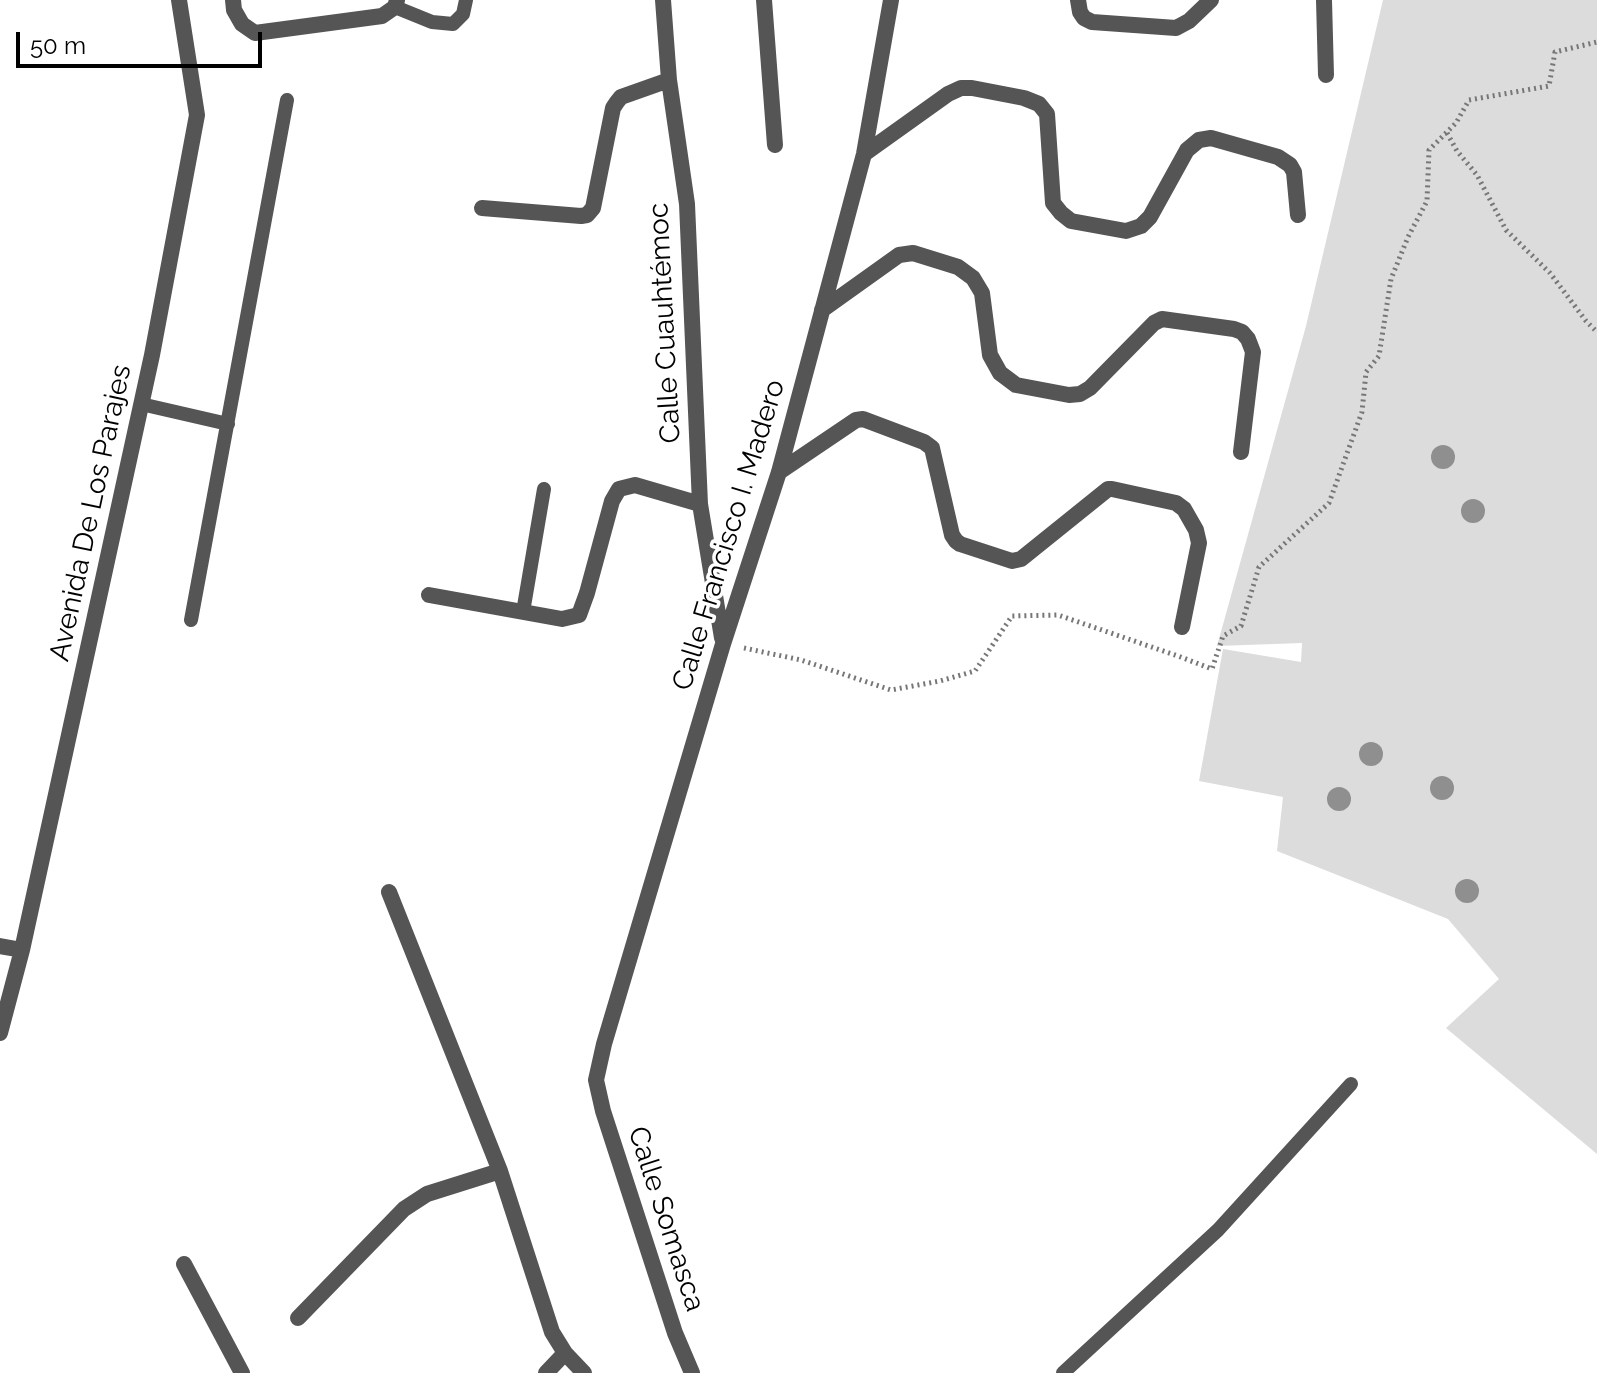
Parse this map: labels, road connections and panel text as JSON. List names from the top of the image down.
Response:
{
  "streets": {
    "street": [
      "Calle Cuauhtémoc",
      "Avenida De Los Parajes",
      "Calle Francisco I. Madero",
      "Calle Somasca"
    ]
  },
  "crossings": [
    ["Calle Cuauhtémoc", "Calle Francisco I. Madero"],
    ["Calle Francisco I. Madero", "Calle Somasca"]
  ],
  "scale_bar": "50 m"
}
